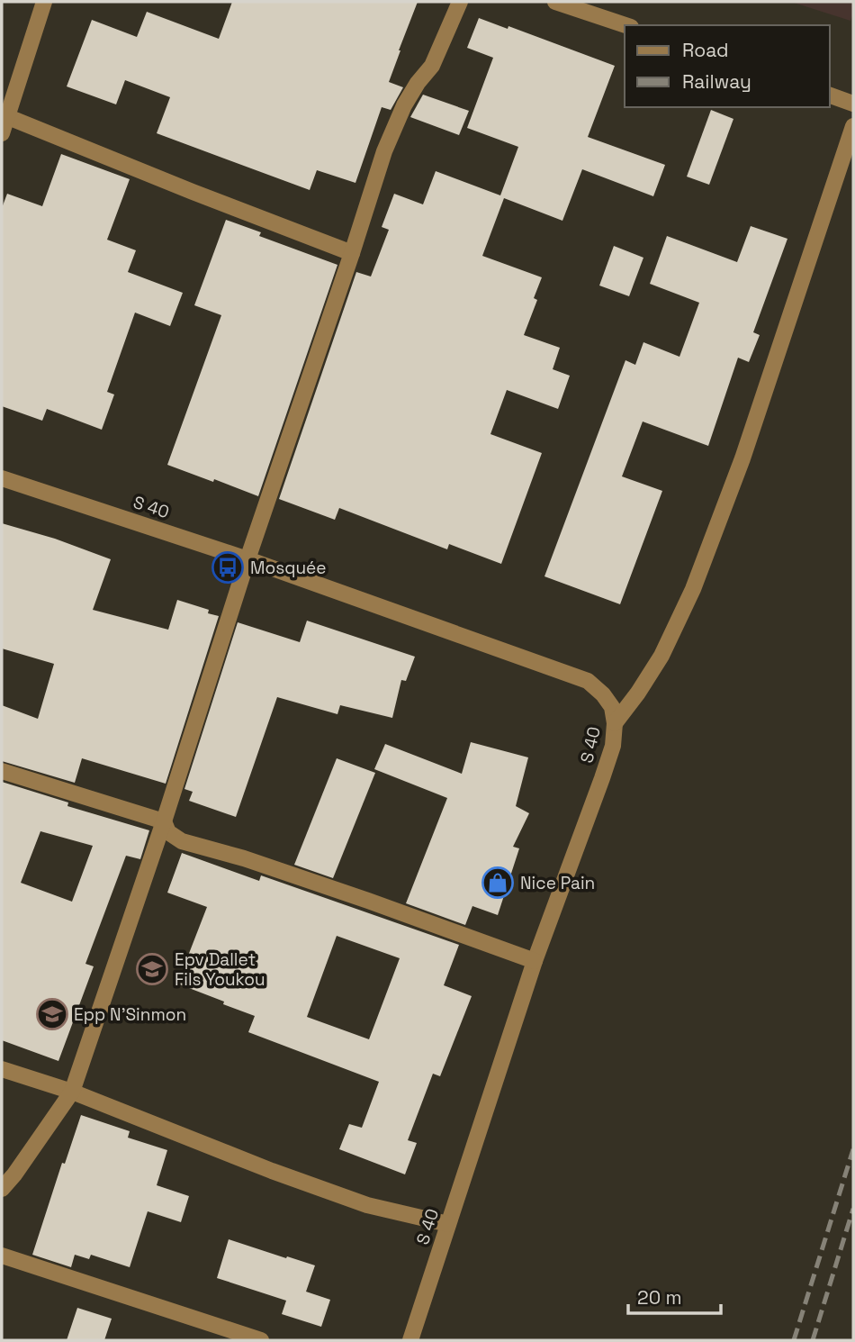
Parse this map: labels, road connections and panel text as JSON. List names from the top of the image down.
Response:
{
  "streets": {
    "street": ["S 40"]
  },
  "places": {
    "bus stop": ["Mosquée"],
    "shop": ["Nice Pain"],
    "school or university": ["Epv Dallet Fils Youkou", "Epp N'Sinmon"]
  },
  "legend": ["Road", "Railway"],
  "scale_bar": "20 m"
}
